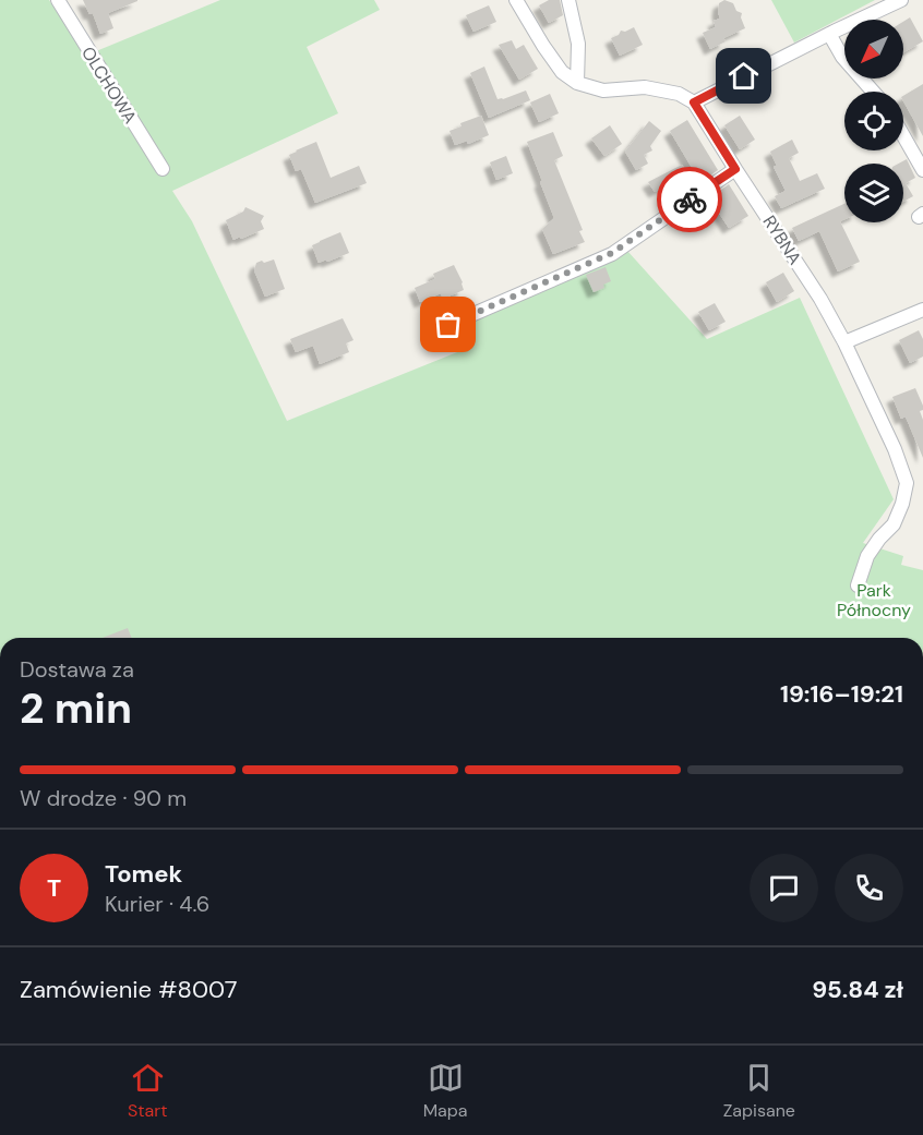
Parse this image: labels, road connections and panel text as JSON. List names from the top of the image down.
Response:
{
  "streets": {
    "street": ["OLCHOWA", "RYBNA"]
  },
  "parks": ["Park Północny"],
  "north": "bottom left",
  "page": {
    "heading": ["2 min", "Dostawa za", "19:16–19:21"],
    "panel": [
      "Tomek",
      "Kurier · 4.6",
      "Zamówienie #8007",
      "95.84 zł"
    ],
    "bar": "W drodze · 90 m",
    "round": "T",
    "tabs": ["Start", "Mapa", "Zapisane"]
  }
}
